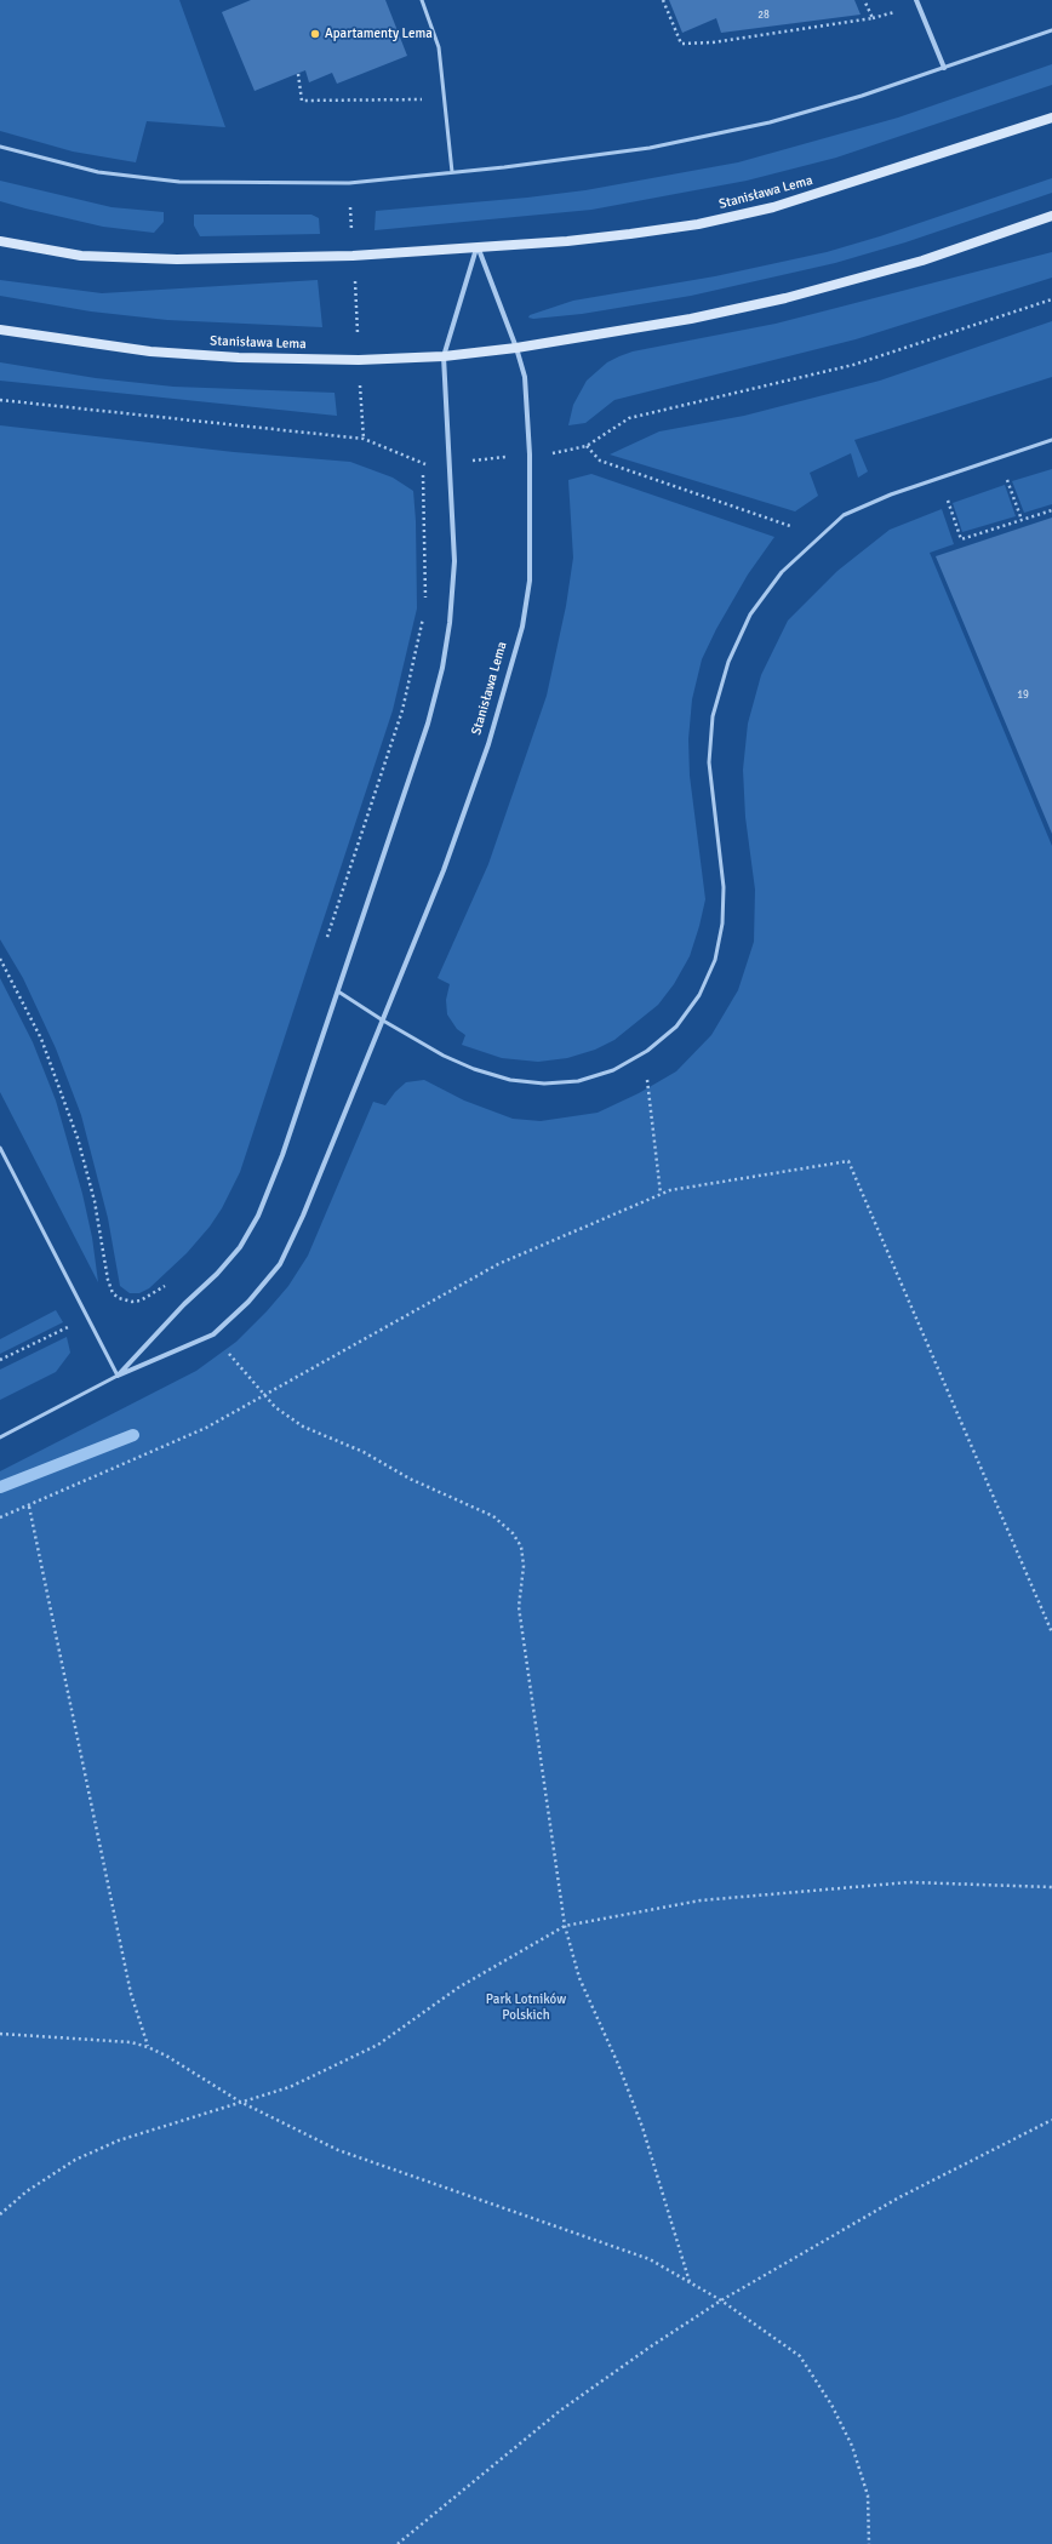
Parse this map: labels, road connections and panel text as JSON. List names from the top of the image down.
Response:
{
  "streets": {
    "main road": ["Stanisława Lema"]
  },
  "parks": ["Park Lotników Polskich"],
  "places": ["Apartamenty Lema"],
  "house_numbers": ["28", "19"]
}
